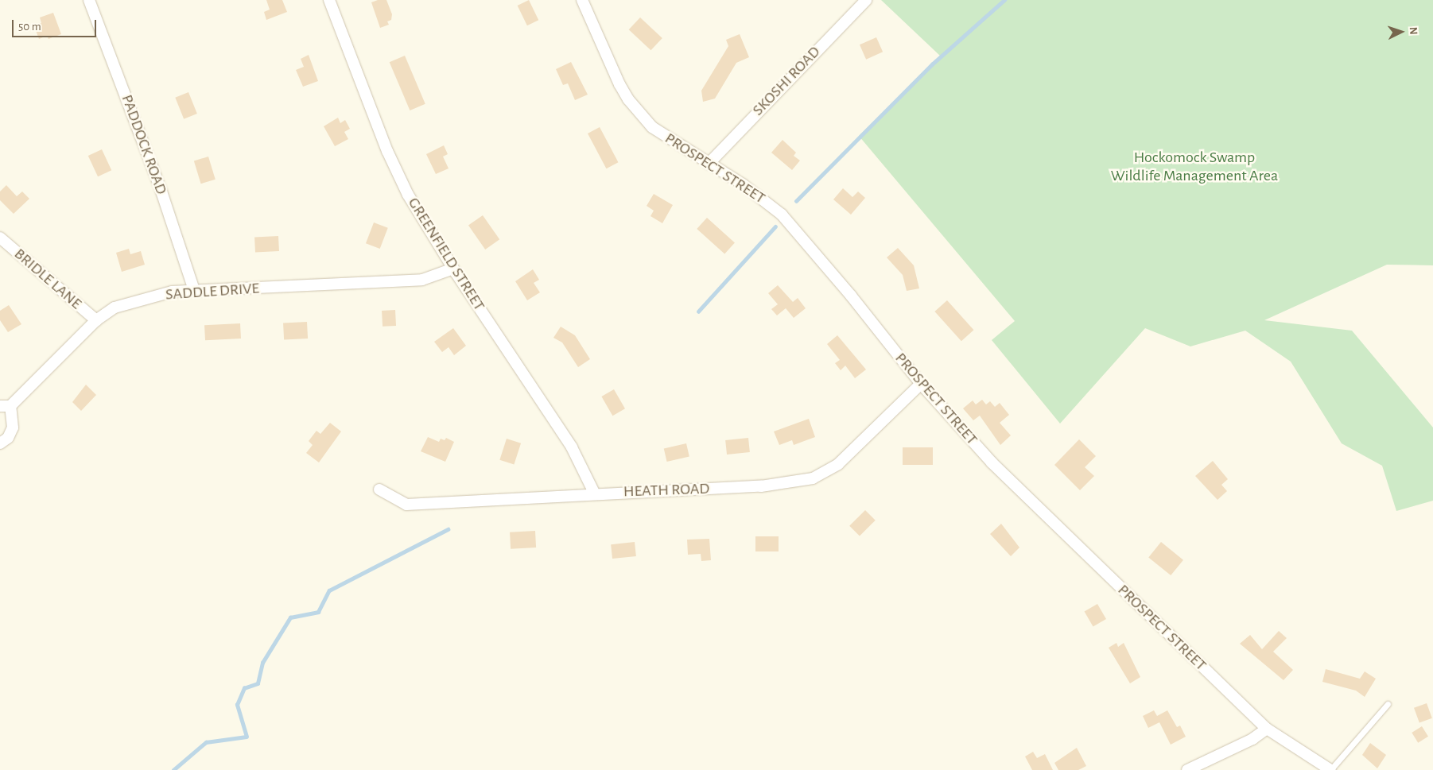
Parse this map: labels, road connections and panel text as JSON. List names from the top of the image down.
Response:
{
  "streets": {
    "street": [
      "SKOSHI ROAD",
      "PADDOCK ROAD",
      "PROSPECT STREET",
      "GREENFIELD STREET",
      "BRIDLE LANE",
      "SADDLE DRIVE",
      "HEATH ROAD"
    ]
  },
  "crossings": [
    ["SKOSHI ROAD", "PROSPECT STREET"],
    ["PADDOCK ROAD", "SADDLE DRIVE"],
    ["PROSPECT STREET", "HEATH ROAD"],
    ["GREENFIELD STREET", "SADDLE DRIVE"],
    ["GREENFIELD STREET", "HEATH ROAD"],
    ["BRIDLE LANE", "SADDLE DRIVE"]
  ],
  "parks": ["Hockomock Swamp Wildlife Management Area"],
  "scale_bar": "50 m",
  "north": "right"
}
